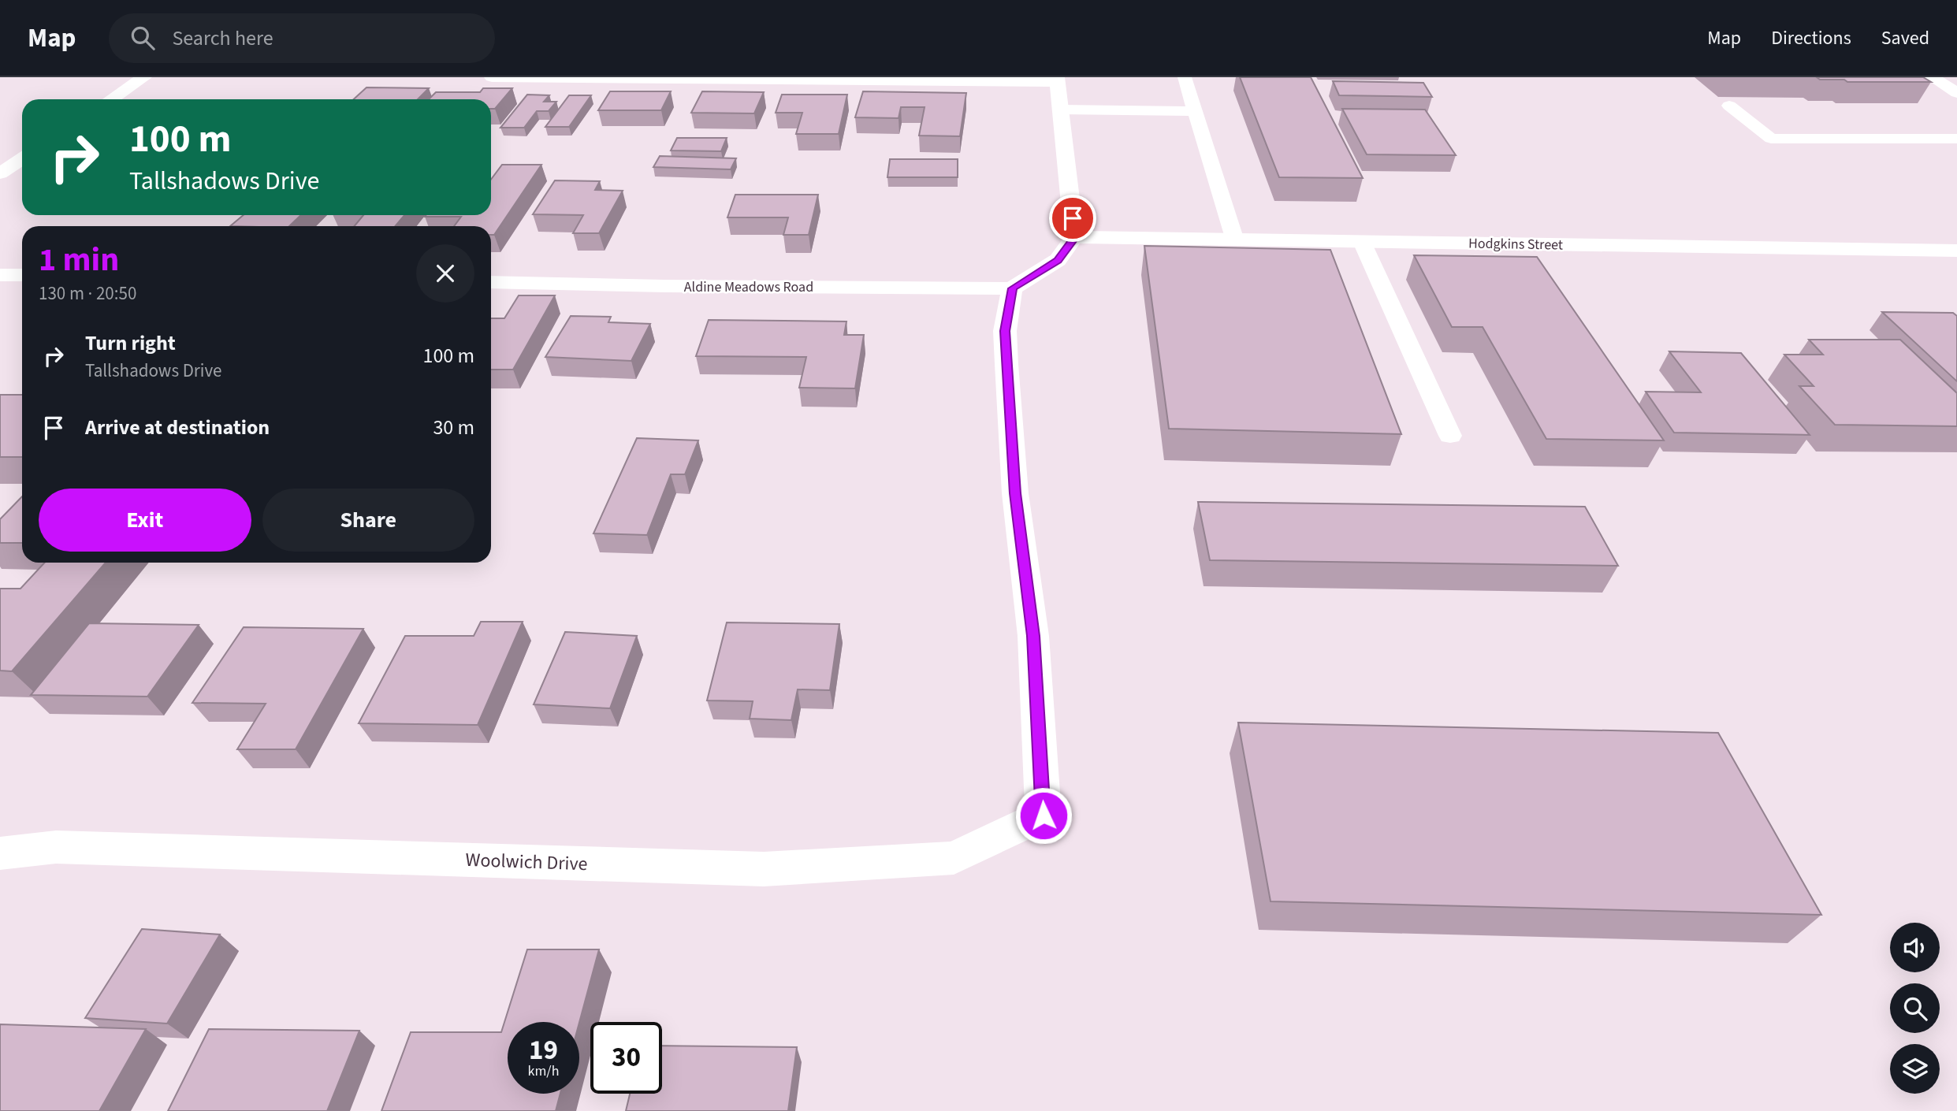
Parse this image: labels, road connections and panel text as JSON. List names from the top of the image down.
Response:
{
  "streets": {
    "street": ["Hodgkins Street", "Aldine Meadows Road", "Woolwich Drive"]
  },
  "crossings": [
    ["Aldine Meadows Road", "Woolwich Drive"]
  ],
  "page": {
    "header": "Map",
    "search": "Search here",
    "nav": ["Map", "Directions", "Saved"],
    "turn": ["100 m", "Tallshadows Drive"],
    "heading": ["1 min", "130 m · 20:50"],
    "list": [
      {
        "name": "Turn right",
        "note": "Tallshadows Drive",
        "value": "100 m"
      },
      {
        "name": "Arrive at destination",
        "value": "30 m"
      }
    ],
    "buttons": ["Exit", "Share"],
    "speed": "19 km/h",
    "limit": "30"
  }
}
